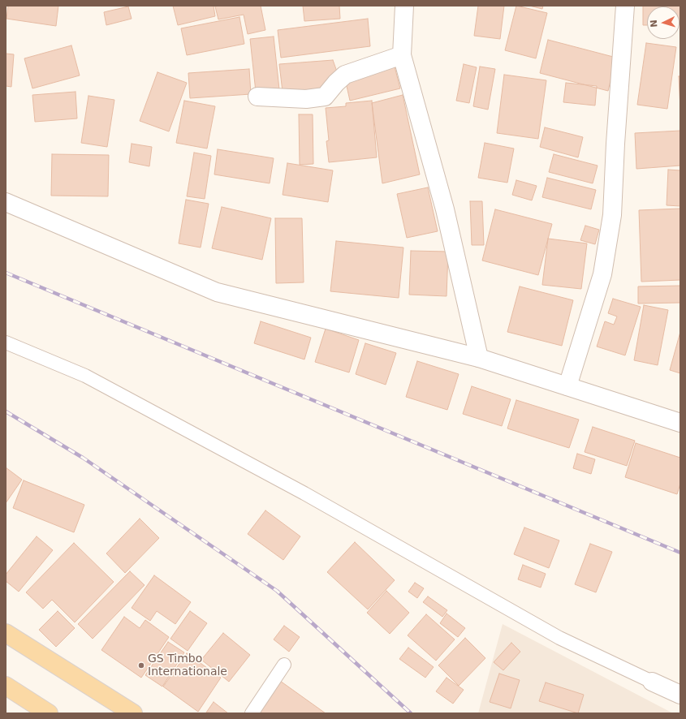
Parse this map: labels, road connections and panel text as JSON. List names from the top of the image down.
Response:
{
  "places": ["GS Timbo Internationale"],
  "north": "left"
}
